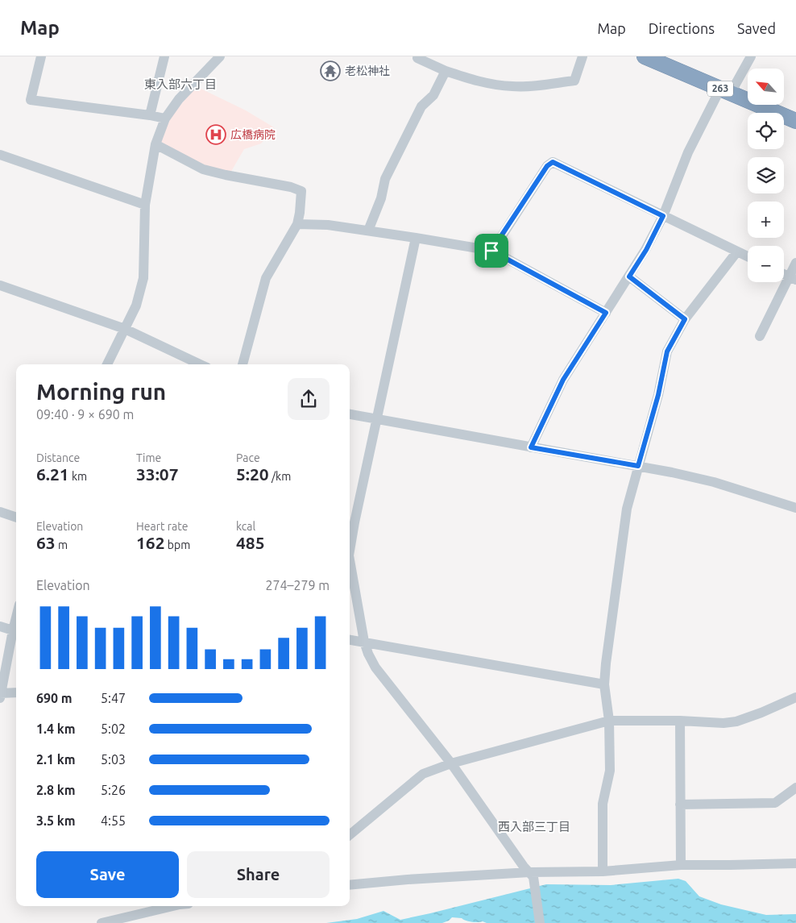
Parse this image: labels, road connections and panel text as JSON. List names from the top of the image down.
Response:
{
  "streets": {
    "highway": ["263"]
  },
  "districts": ["東入部六丁目", "西入部三丁目"],
  "places": {
    "temple": ["老松神社"],
    "hospital": ["広橋病院"]
  },
  "north": "top left",
  "page": {
    "header": "Map",
    "nav": ["Map", "Directions", "Saved"],
    "map_buttons": ["+", "−"],
    "heading": ["Morning run", "09:40 · 9 × 690 m"],
    "stats": [
      ["Distance", "6.21 km"],
      ["Time", "33:07"],
      ["Pace", "5:20 /km"],
      ["Elevation", "63 m"],
      ["Heart rate", "162 bpm"],
      ["kcal", "485"]
    ],
    "chart": ["Elevation", "274–279 m"],
    "list": [
      {
        "name": "690 m",
        "note": "5:47"
      },
      {
        "name": "1.4 km",
        "note": "5:02"
      },
      {
        "name": "2.1 km",
        "note": "5:03"
      },
      {
        "name": "2.8 km",
        "note": "5:26"
      },
      {
        "name": "3.5 km",
        "note": "4:55"
      }
    ],
    "buttons": ["Save", "Share"]
  }
}
